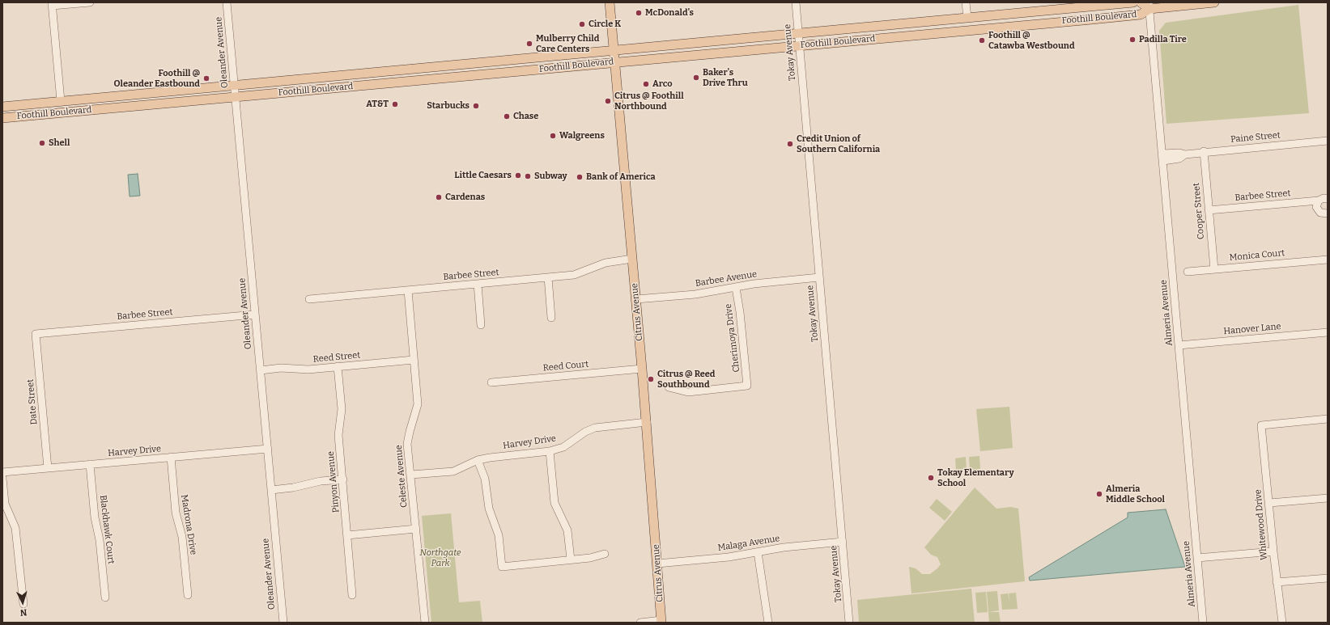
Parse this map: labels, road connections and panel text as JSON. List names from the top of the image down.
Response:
{
  "streets": {
    "main road": ["Foothill Boulevard", "Citrus Avenue"],
    "street": [
      "Oleander Avenue",
      "Tokay Avenue",
      "Paine Street",
      "Barbee Street",
      "Cooper Street",
      "Monica Court",
      "Barbee Avenue",
      "Almeria Avenue",
      "Hanover Lane",
      "Cherimoya Drive",
      "Reed Street",
      "Reed Court",
      "Date Street",
      "Harvey Drive",
      "Celeste Avenue",
      "Pinyon Avenue",
      "Madrona Drive",
      "Whitewood Drive",
      "Blackhawk Court",
      "Malaga Avenue"
    ]
  },
  "crossings": [
    ["Foothill Boulevard", "Oleander Avenue"],
    ["Foothill Boulevard", "Tokay Avenue"],
    ["Foothill Boulevard", "Citrus Avenue"],
    ["Foothill Boulevard", "Almeria Avenue"],
    ["Oleander Avenue", "Barbee Street"],
    ["Oleander Avenue", "Reed Street"],
    ["Oleander Avenue", "Harvey Drive"],
    ["Tokay Avenue", "Barbee Avenue"],
    ["Tokay Avenue", "Malaga Avenue"],
    ["Paine Street", "Cooper Street"],
    ["Paine Street", "Almeria Avenue"],
    ["Barbee Street", "Cooper Street"],
    ["Barbee Street", "Citrus Avenue"],
    ["Barbee Street", "Date Street"],
    ["Barbee Street", "Celeste Avenue"],
    ["Cooper Street", "Monica Court"],
    ["Barbee Avenue", "Citrus Avenue"],
    ["Barbee Avenue", "Cherimoya Drive"],
    ["Citrus Avenue", "Reed Court"],
    ["Citrus Avenue", "Harvey Drive"],
    ["Citrus Avenue", "Malaga Avenue"],
    ["Almeria Avenue", "Hanover Lane"],
    ["Reed Street", "Celeste Avenue"],
    ["Reed Street", "Pinyon Avenue"],
    ["Date Street", "Harvey Drive"],
    ["Harvey Drive", "Celeste Avenue"],
    ["Harvey Drive", "Madrona Drive"],
    ["Harvey Drive", "Blackhawk Court"]
  ],
  "parks": ["Northgate Park"],
  "places": [
    "McDonald's",
    "Circle K",
    "Padilla Tire",
    "Foothill @ Catawba Westbound",
    "Mulberry Child Care Centers",
    "Baker's Drive Thru",
    "Foothill @ Oleander Eastbound",
    "Arco",
    "Citrus @ Foothill Northbound",
    "AT&T",
    "Starbucks",
    "Chase",
    "Walgreens",
    "Shell",
    "Credit Union of Southern California",
    "Little Caesars",
    "Subway",
    "Bank of America",
    "Cardenas",
    "Citrus @ Reed Southbound",
    "Tokay Elementary School",
    "Almeria Middle School"
  ],
  "north": "bottom"
}
